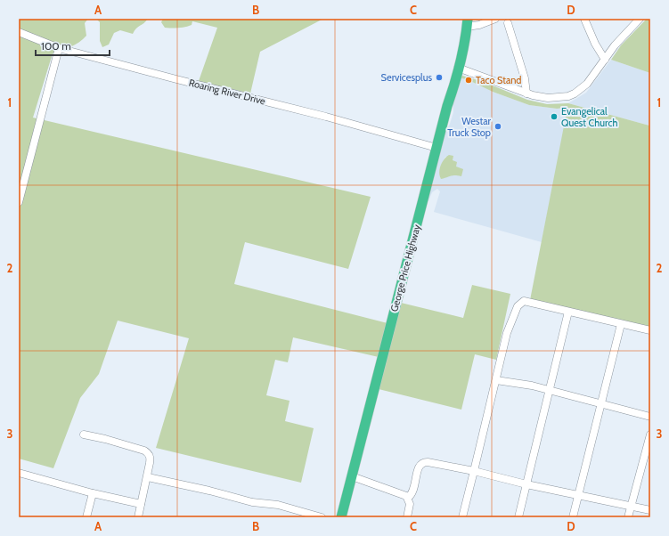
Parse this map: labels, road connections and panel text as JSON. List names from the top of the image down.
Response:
{
  "streets": {
    "highway": ["George Price Highway"],
    "street": ["Roaring River Drive"]
  },
  "crossings": [
    ["Roaring River Drive", "George Price Highway"]
  ],
  "places": [
    "Servicesplus",
    "Taco Stand",
    "Evangelical Quest Church",
    "Westar Truck Stop"
  ],
  "scale_bar": "100 m",
  "grid": {
    "columns": [
      "A",
      "B",
      "C",
      "D"
    ],
    "rows": ["1", "2", "3"]
  }
}
